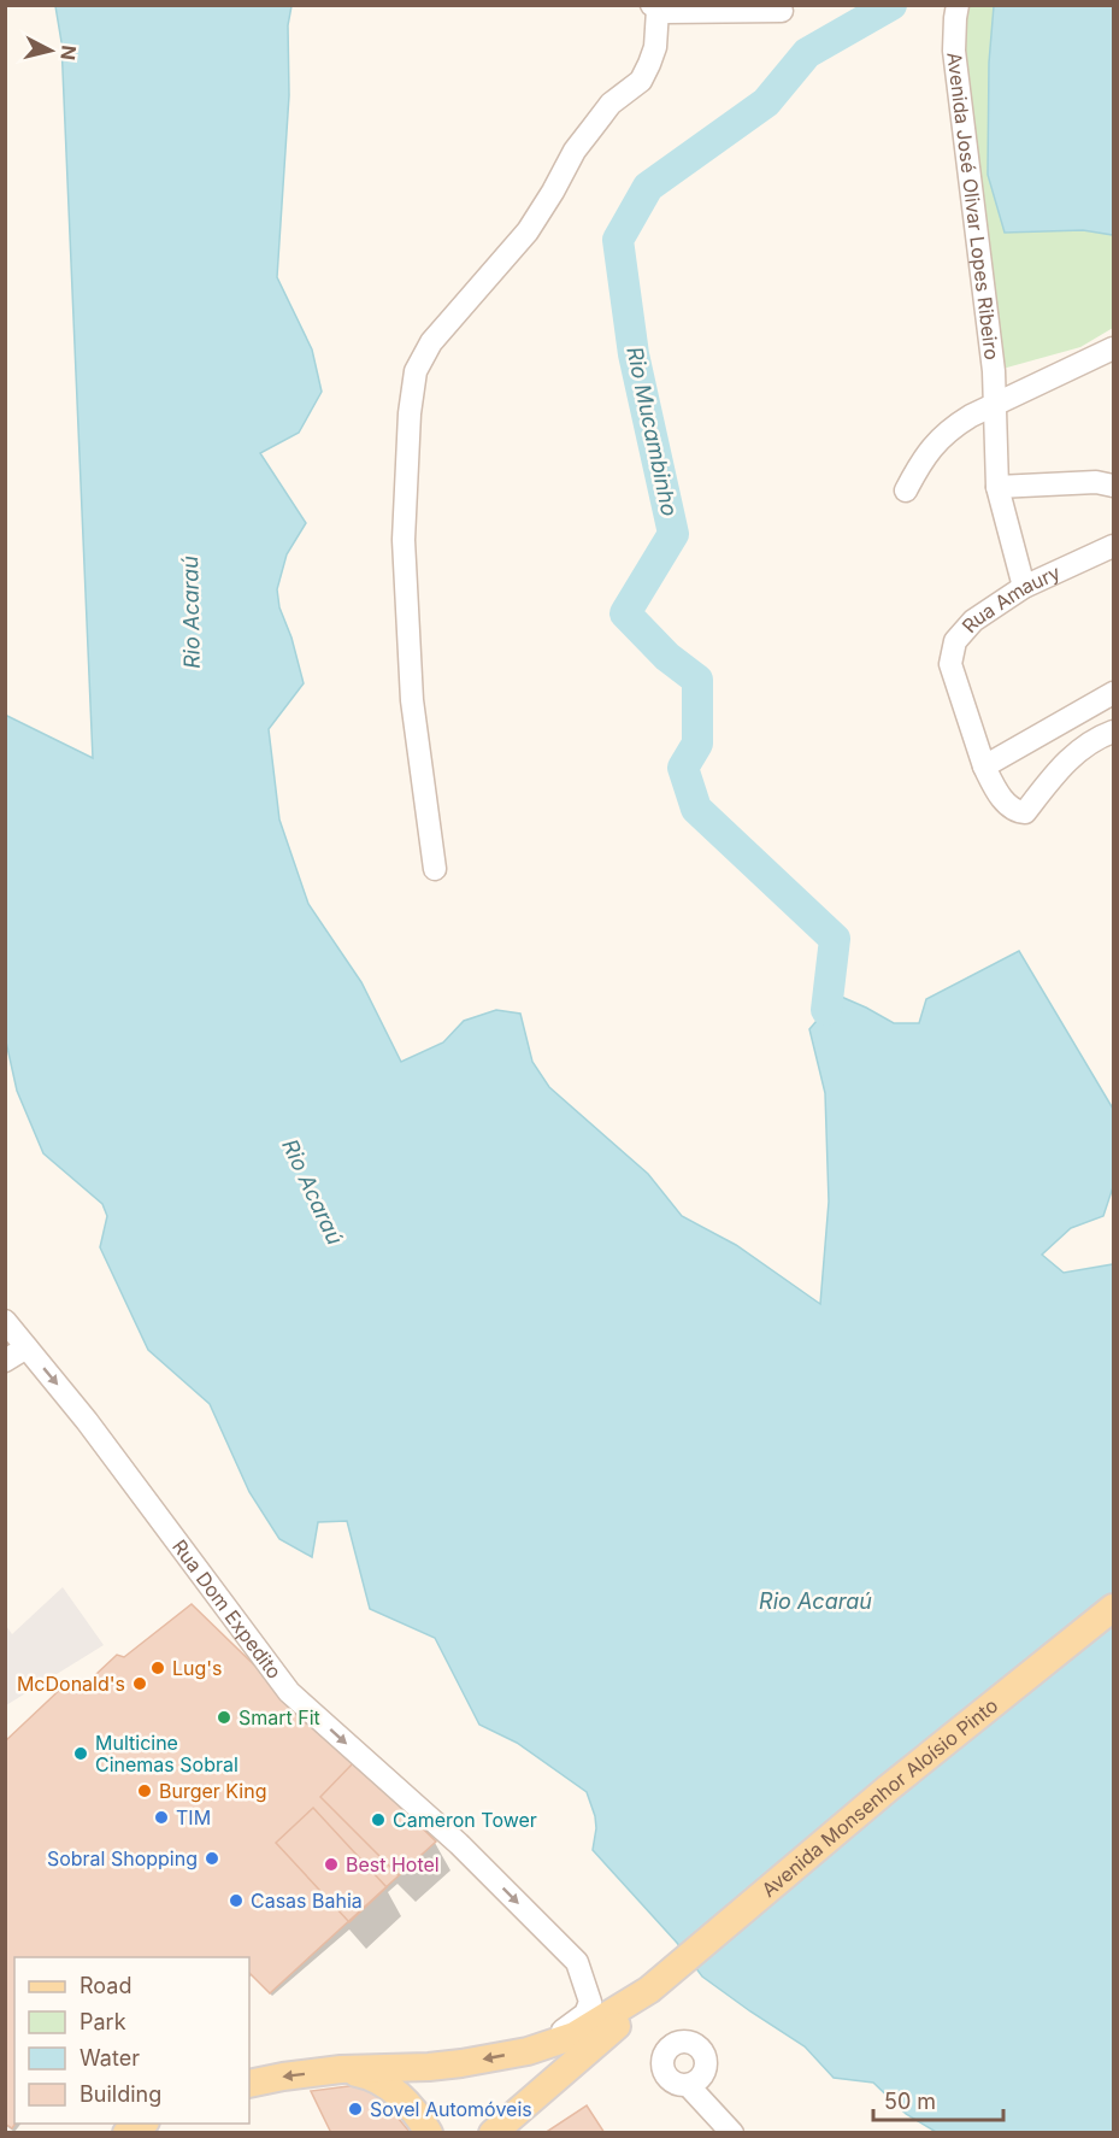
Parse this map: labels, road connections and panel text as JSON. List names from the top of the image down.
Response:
{
  "streets": {
    "main road": ["Avenida Monsenhor Aloísio Pinto"],
    "street": ["Avenida José Olivar Lopes Ribeiro", "Rua Amaury", "Rua Dom Expedito"]
  },
  "crossings": [
    ["Avenida José Olivar Lopes Ribeiro", "Rua Amaury"],
    ["Rua Dom Expedito", "Avenida Monsenhor Aloísio Pinto"]
  ],
  "one_way": ["Rua Dom Expedito"],
  "water": ["Rio Mucambinho", "Rio Acaraú"],
  "places": [
    "Lug's",
    "McDonald's",
    "Smart Fit",
    "Multicine Cinemas Sobral",
    "Burger King",
    "TIM",
    "Cameron Tower",
    "Sobral Shopping",
    "Best Hotel",
    "Casas Bahia",
    "Sovel Automóveis"
  ],
  "legend": [
    "Road",
    "Park",
    "Water",
    "Building"
  ],
  "scale_bar": "50 m",
  "north": "right"
}
